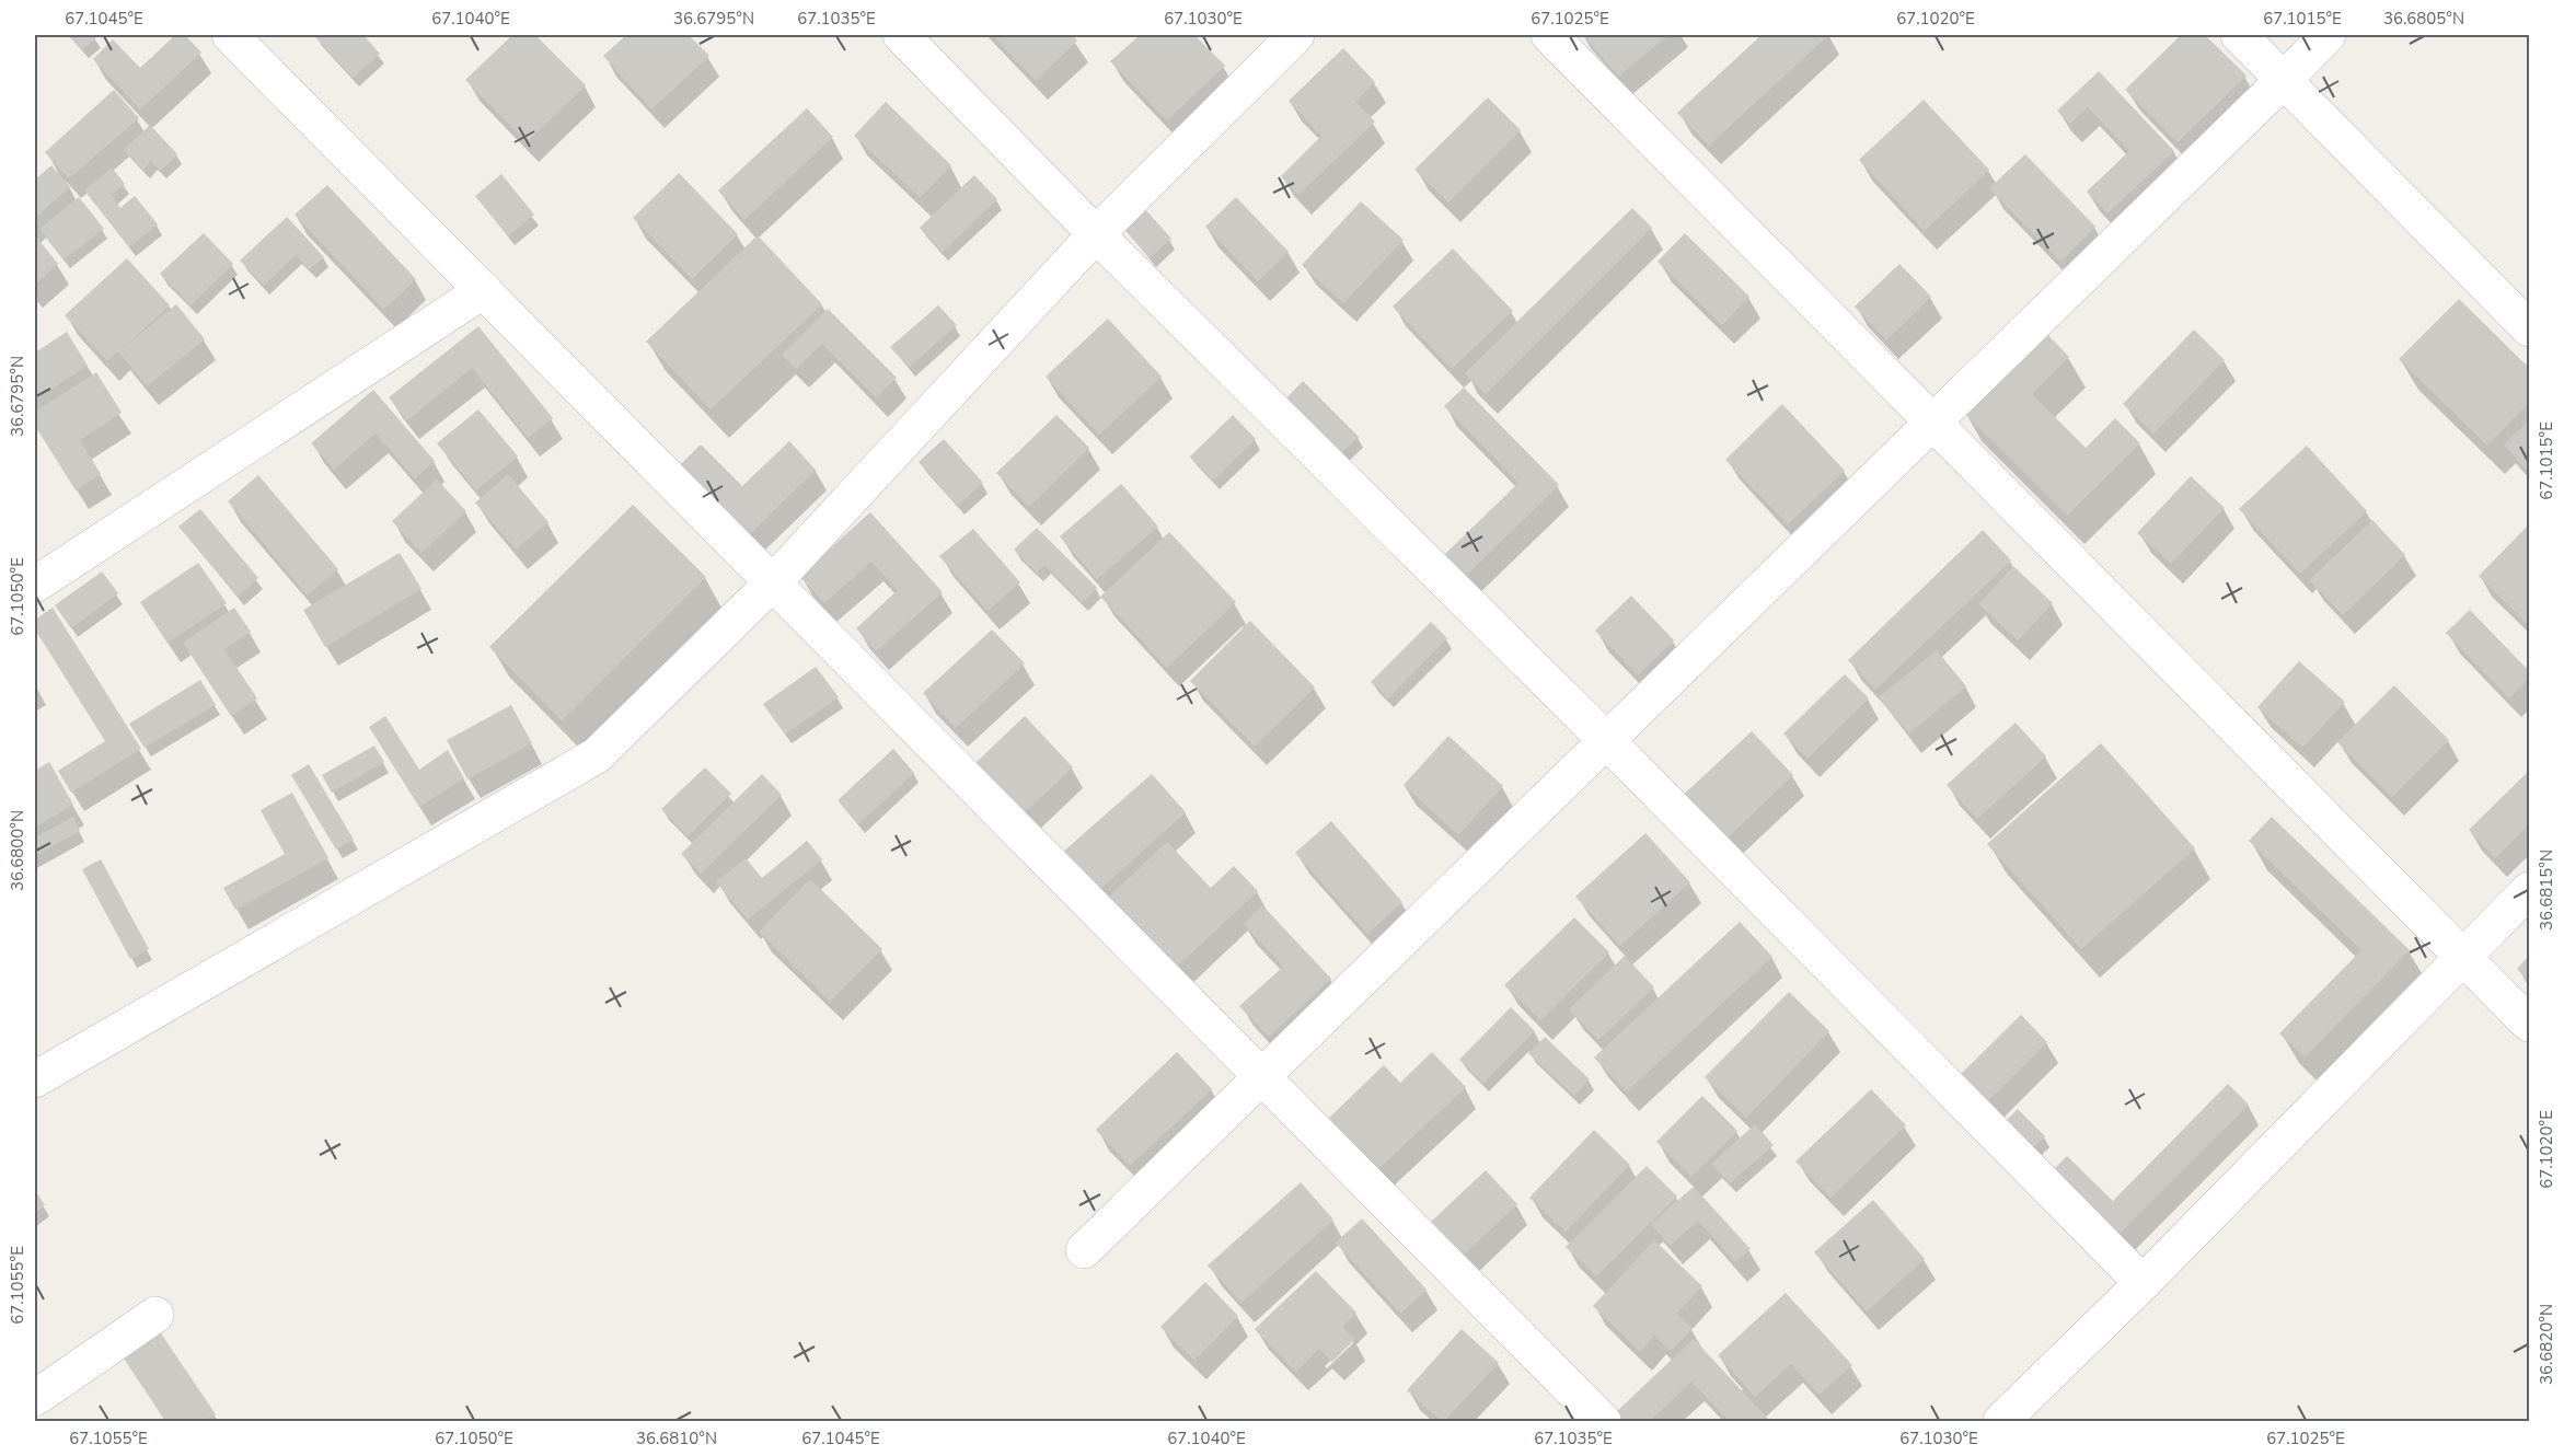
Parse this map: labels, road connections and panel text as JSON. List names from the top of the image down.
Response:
{
  "coordinates": [
    "67.1045°E",
    "67.1040°E",
    "36.6795°N",
    "67.1035°E",
    "67.1030°E",
    "67.1025°E",
    "67.1020°E",
    "67.1015°E",
    "36.6805°N",
    "67.1050°E",
    "36.6800°N",
    "36.6815°N",
    "67.1055°E",
    "36.6820°N",
    "36.6810°N"
  ]
}
